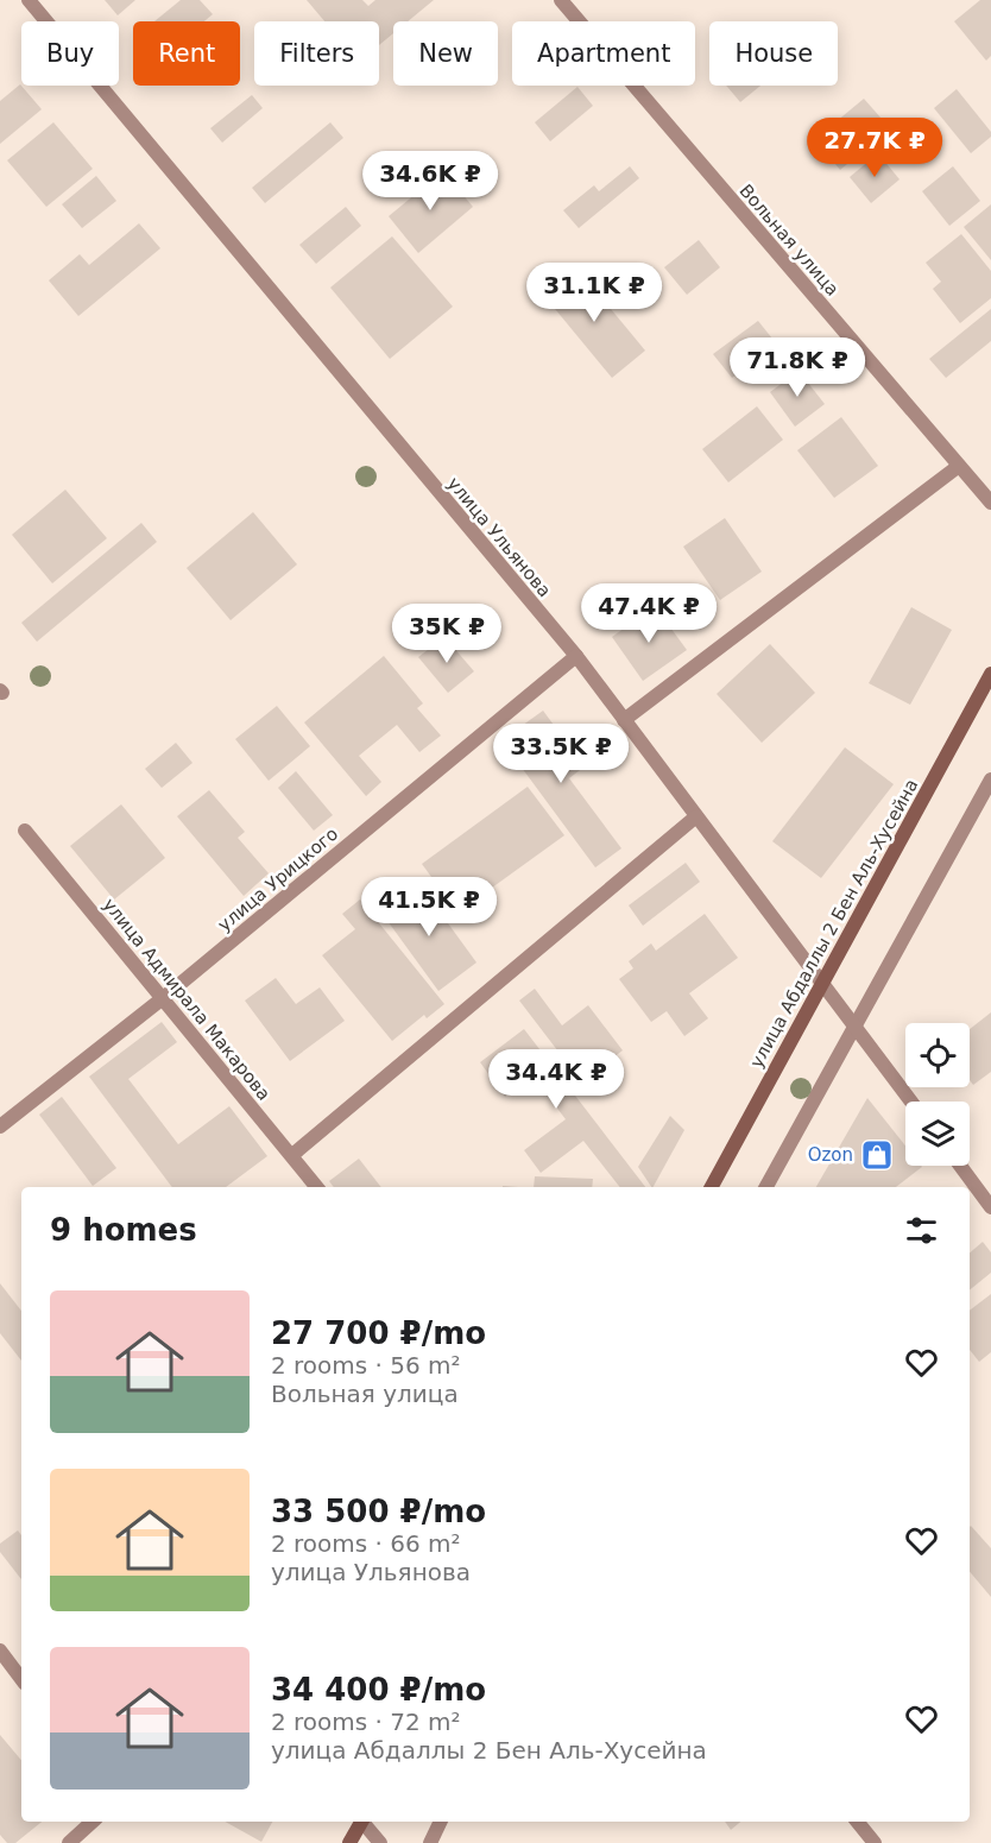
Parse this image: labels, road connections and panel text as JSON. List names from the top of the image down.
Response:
{
  "streets": {
    "main road": ["улица Абдаллы 2 Бен Аль-Хусейна"],
    "street": [
      "Вольная улица",
      "улица Ульянова",
      "улица Урицкого",
      "улица Адмирала Макарова"
    ]
  },
  "crossings": [
    ["улица Ульянова", "улица Урицкого"],
    ["улица Ульянова", "улица Абдаллы 2 Бен Аль-Хусейна"],
    ["улица Урицкого", "улица Адмирала Макарова"]
  ],
  "places": {
    "shop": ["Ozon"]
  },
  "page": {
    "chip": [
      "Buy",
      "Rent",
      "Filters",
      "New",
      "Apartment",
      "House"
    ],
    "price": [
      "27.7K ₽",
      "34.6K ₽",
      "31.1K ₽",
      "71.8K ₽",
      "47.4K ₽",
      "35K ₽",
      "33.5K ₽",
      "41.5K ₽",
      "34.4K ₽"
    ],
    "heading": "9 homes",
    "list": [
      {
        "name": "27 700 ₽/mo",
        "note": "2 rooms · 56 m² · Вольная улица"
      },
      {
        "name": "33 500 ₽/mo",
        "note": "2 rooms · 66 m² · улица Ульянова"
      },
      {
        "name": "34 400 ₽/mo",
        "note": "2 rooms · 72 m² · улица Абдаллы 2 Бен Аль-Хусейна"
      }
    ]
  }
}
